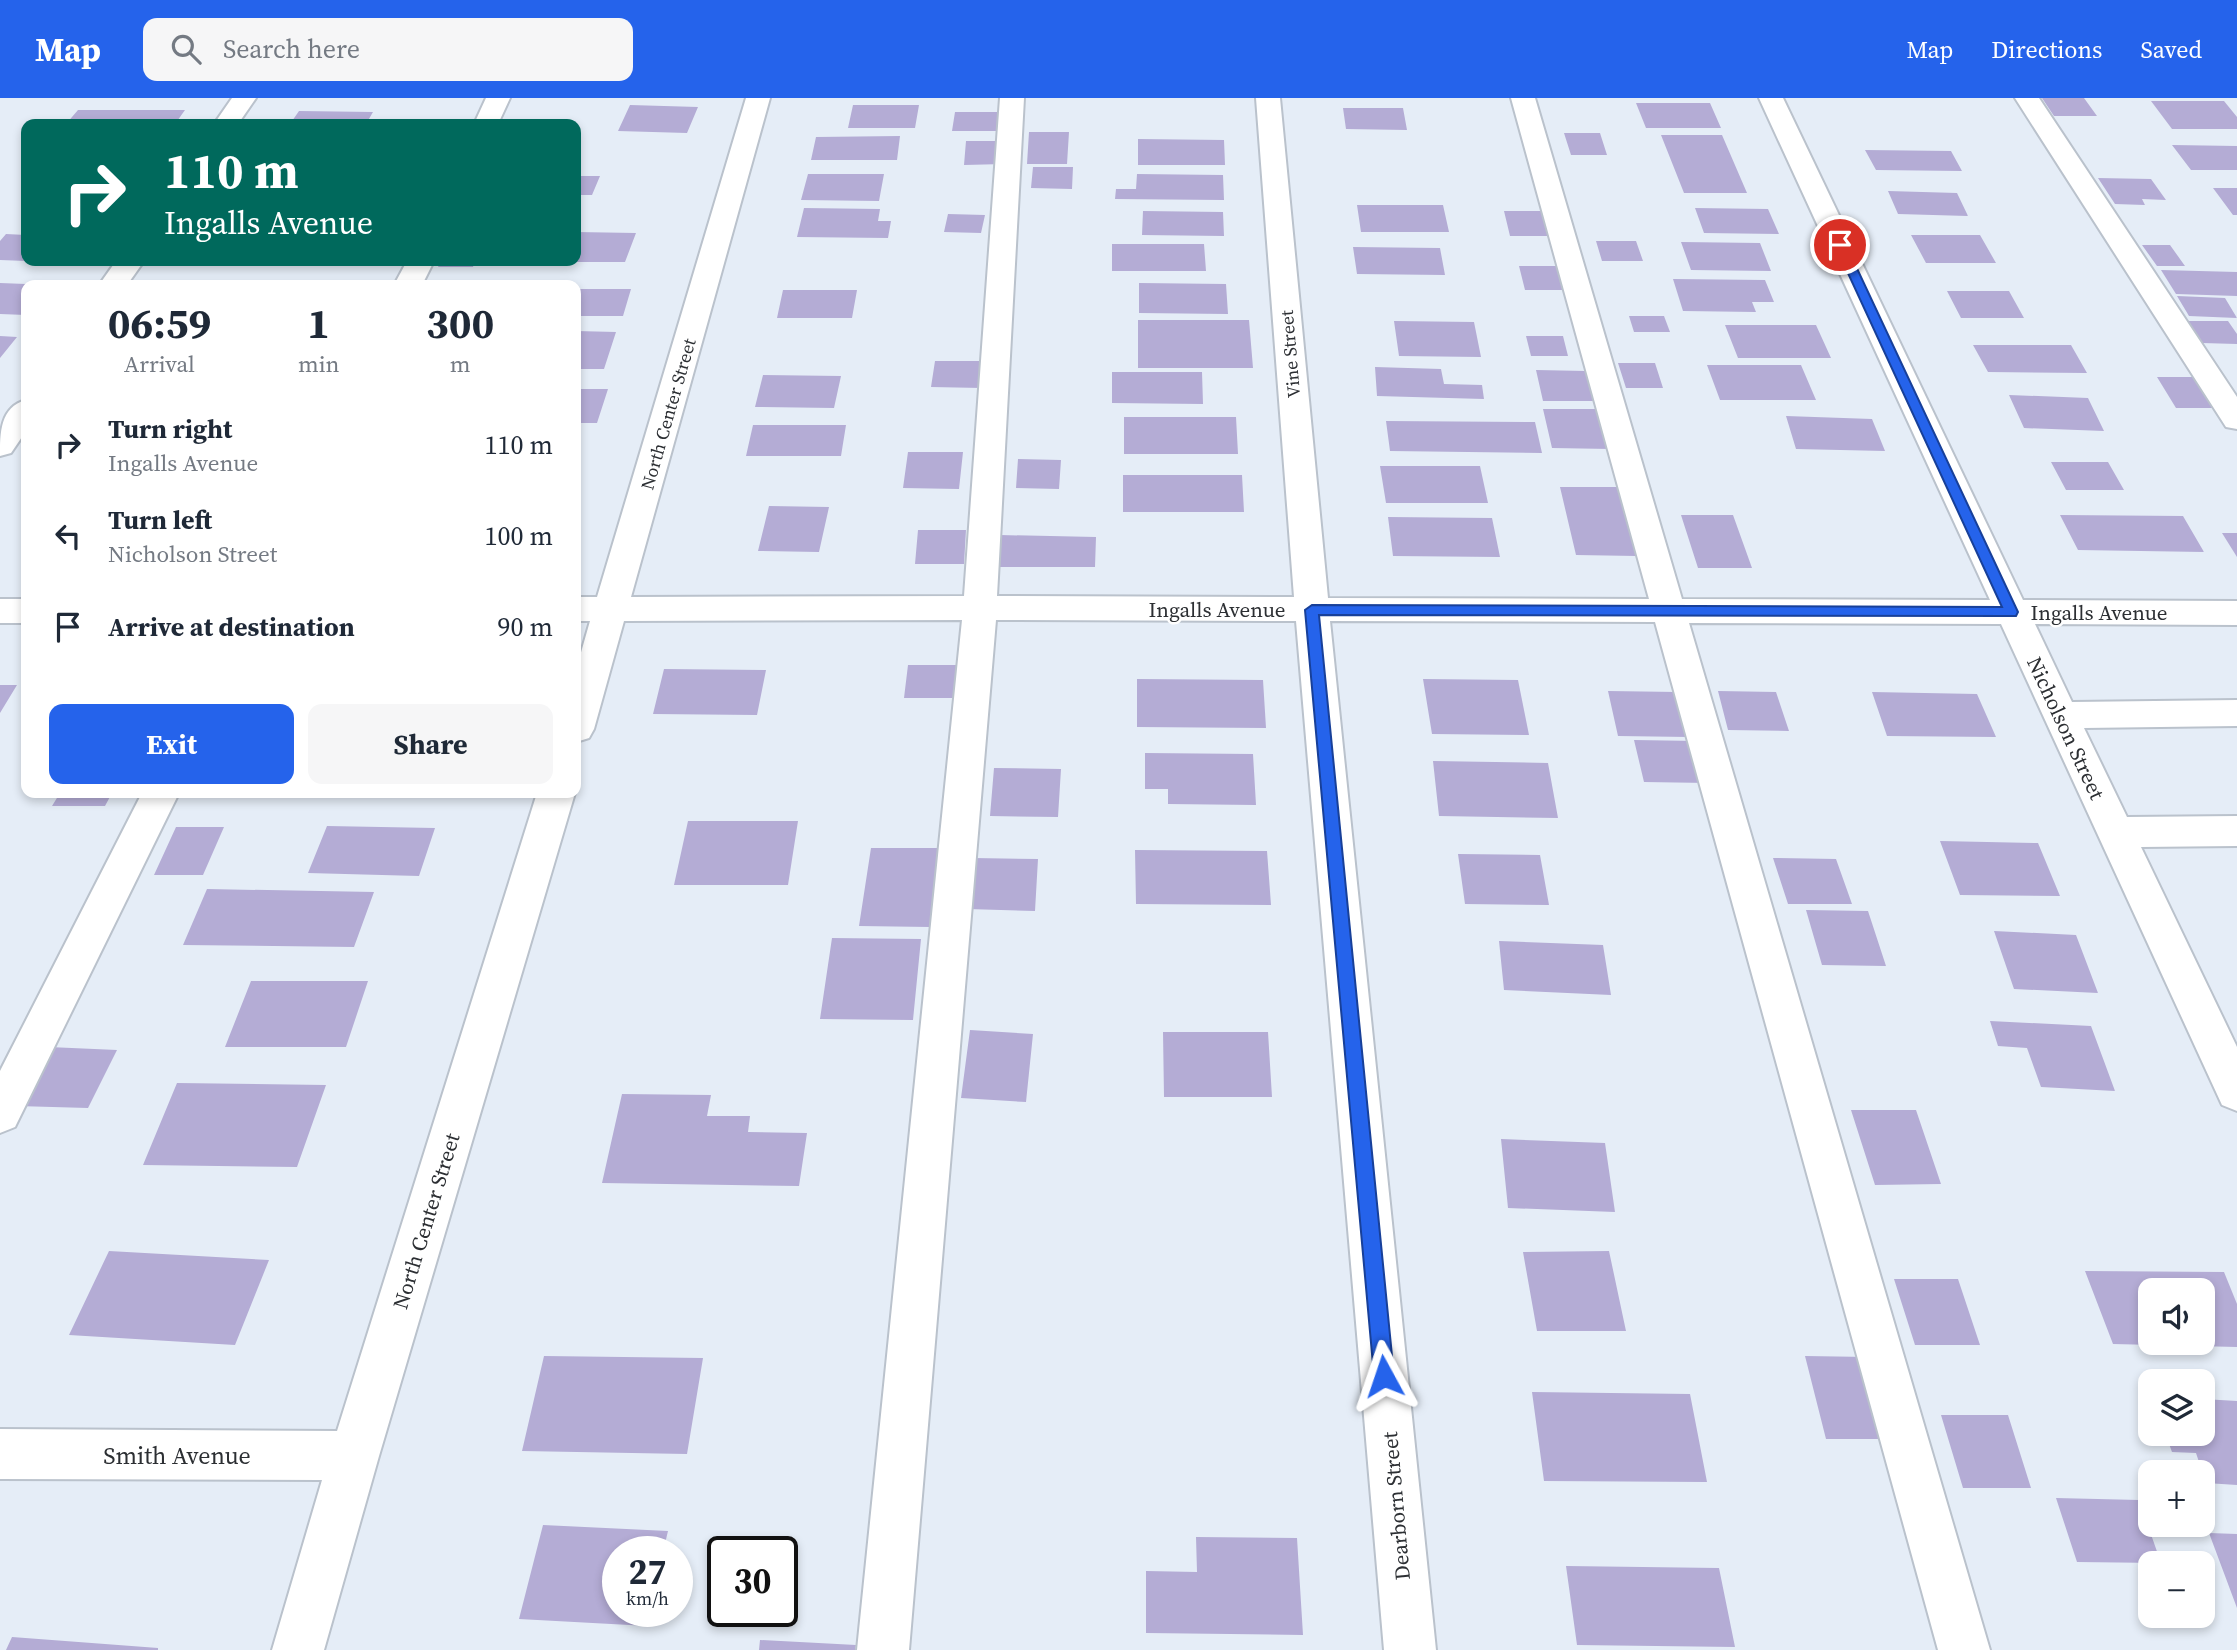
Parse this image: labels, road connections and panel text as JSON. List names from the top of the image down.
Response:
{
  "streets": {
    "street": [
      "Vine Street",
      "North Center Street",
      "Ingalls Avenue",
      "Nicholson Street",
      "Smith Avenue",
      "Dearborn Street"
    ]
  },
  "crossings": [
    ["Vine Street", "Ingalls Avenue"],
    ["Vine Street", "Dearborn Street"],
    ["North Center Street", "Ingalls Avenue"],
    ["North Center Street", "Smith Avenue"],
    ["Ingalls Avenue", "Nicholson Street"],
    ["Ingalls Avenue", "Dearborn Street"]
  ],
  "page": {
    "header": "Map",
    "search": "Search here",
    "nav": ["Map", "Directions", "Saved"],
    "turn": ["110 m", "Ingalls Avenue"],
    "eta": [
      "06:59",
      "Arrival",
      "1",
      "min",
      "300",
      "m"
    ],
    "list": [
      {
        "name": "Turn right",
        "note": "Ingalls Avenue",
        "value": "110 m"
      },
      {
        "name": "Turn left",
        "note": "Nicholson Street",
        "value": "100 m"
      },
      {
        "name": "Arrive at destination",
        "value": "90 m"
      }
    ],
    "buttons": ["Exit", "Share"],
    "map_buttons": ["+", "−"],
    "speed": "27 km/h",
    "limit": "30"
  }
}
